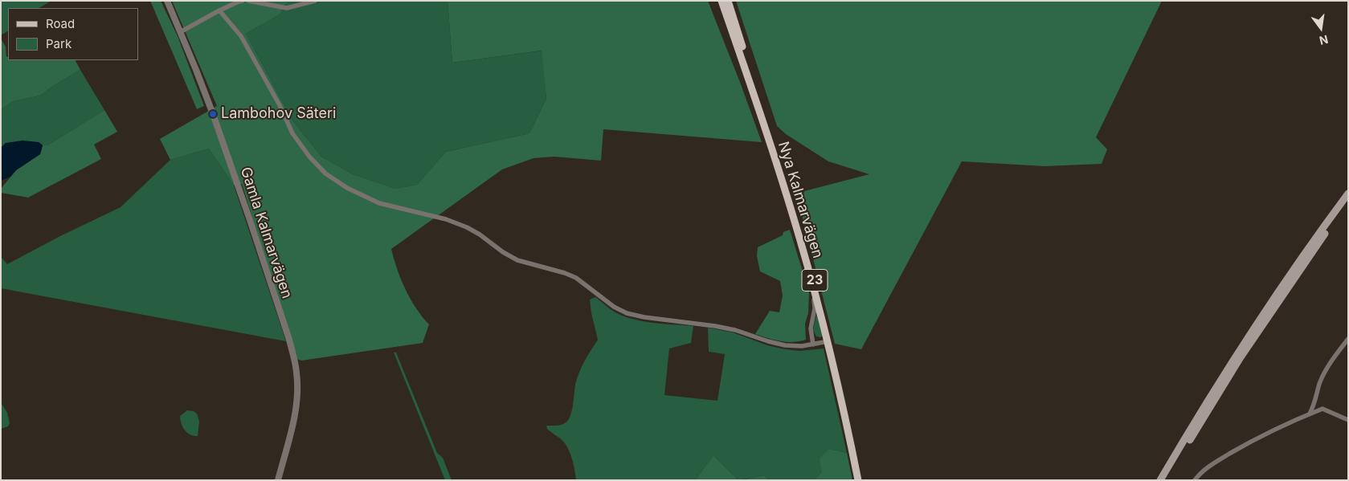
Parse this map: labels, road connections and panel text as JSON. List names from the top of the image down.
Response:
{
  "streets": {
    "main road": ["Nya Kalmarvägen", "23"],
    "street": ["Gamla Kalmarvägen"]
  },
  "places": ["Lambohov Säteri"],
  "legend": ["Road", "Park"],
  "north": "bottom"
}
